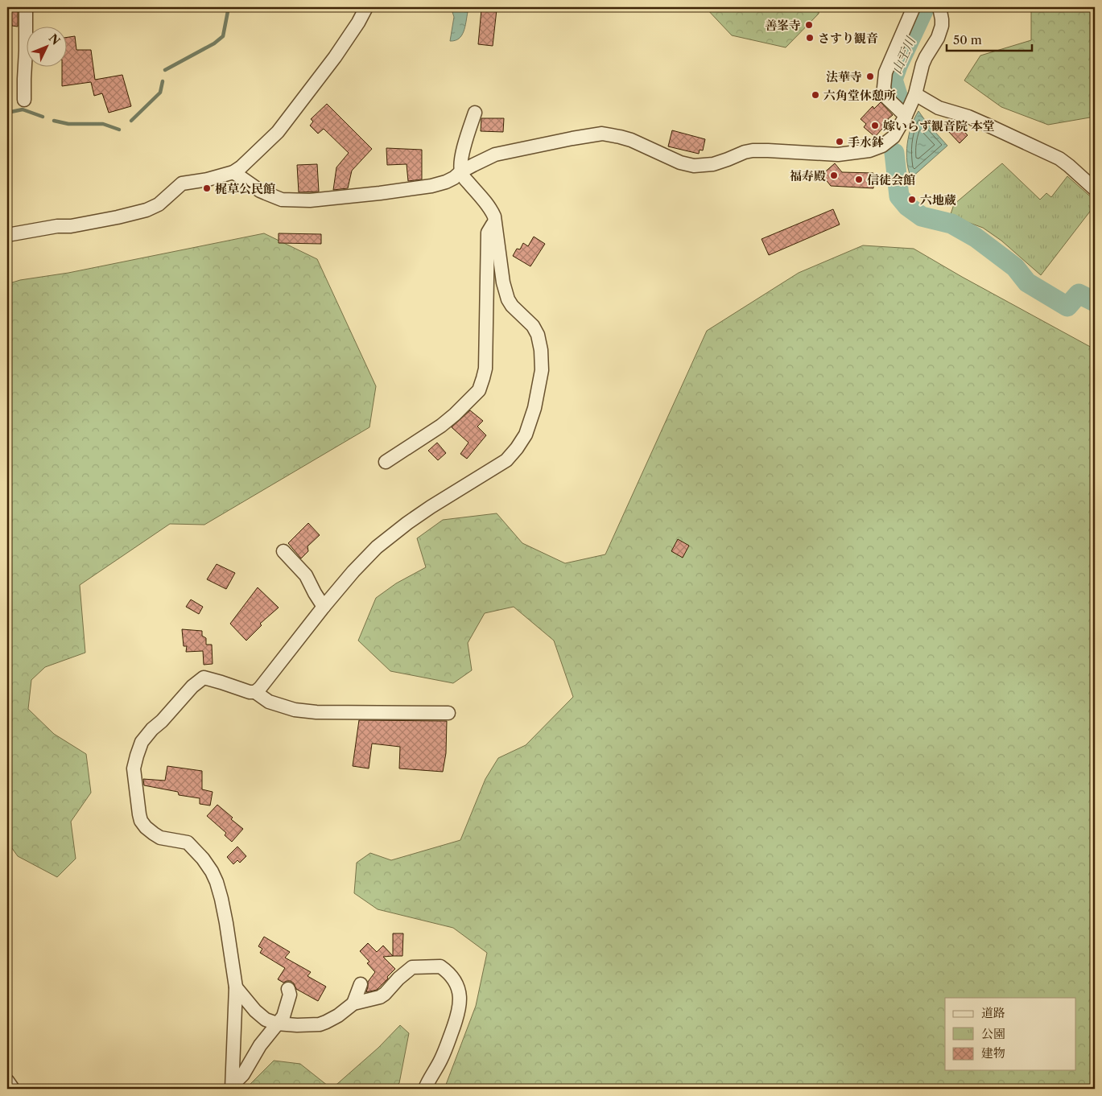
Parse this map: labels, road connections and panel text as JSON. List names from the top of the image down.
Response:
{
  "water": ["山王川"],
  "places": [
    "善峯寺",
    "さすり観音",
    "法華寺",
    "六角堂休憩所",
    "嫁いらず観音院 本堂",
    "手水鉢",
    "福寿殿",
    "信徒会館",
    "梶草公民館",
    "六地蔵"
  ],
  "legend": ["道路", "公園", "建物"],
  "scale_bar": "50 m",
  "north": "top right"
}
